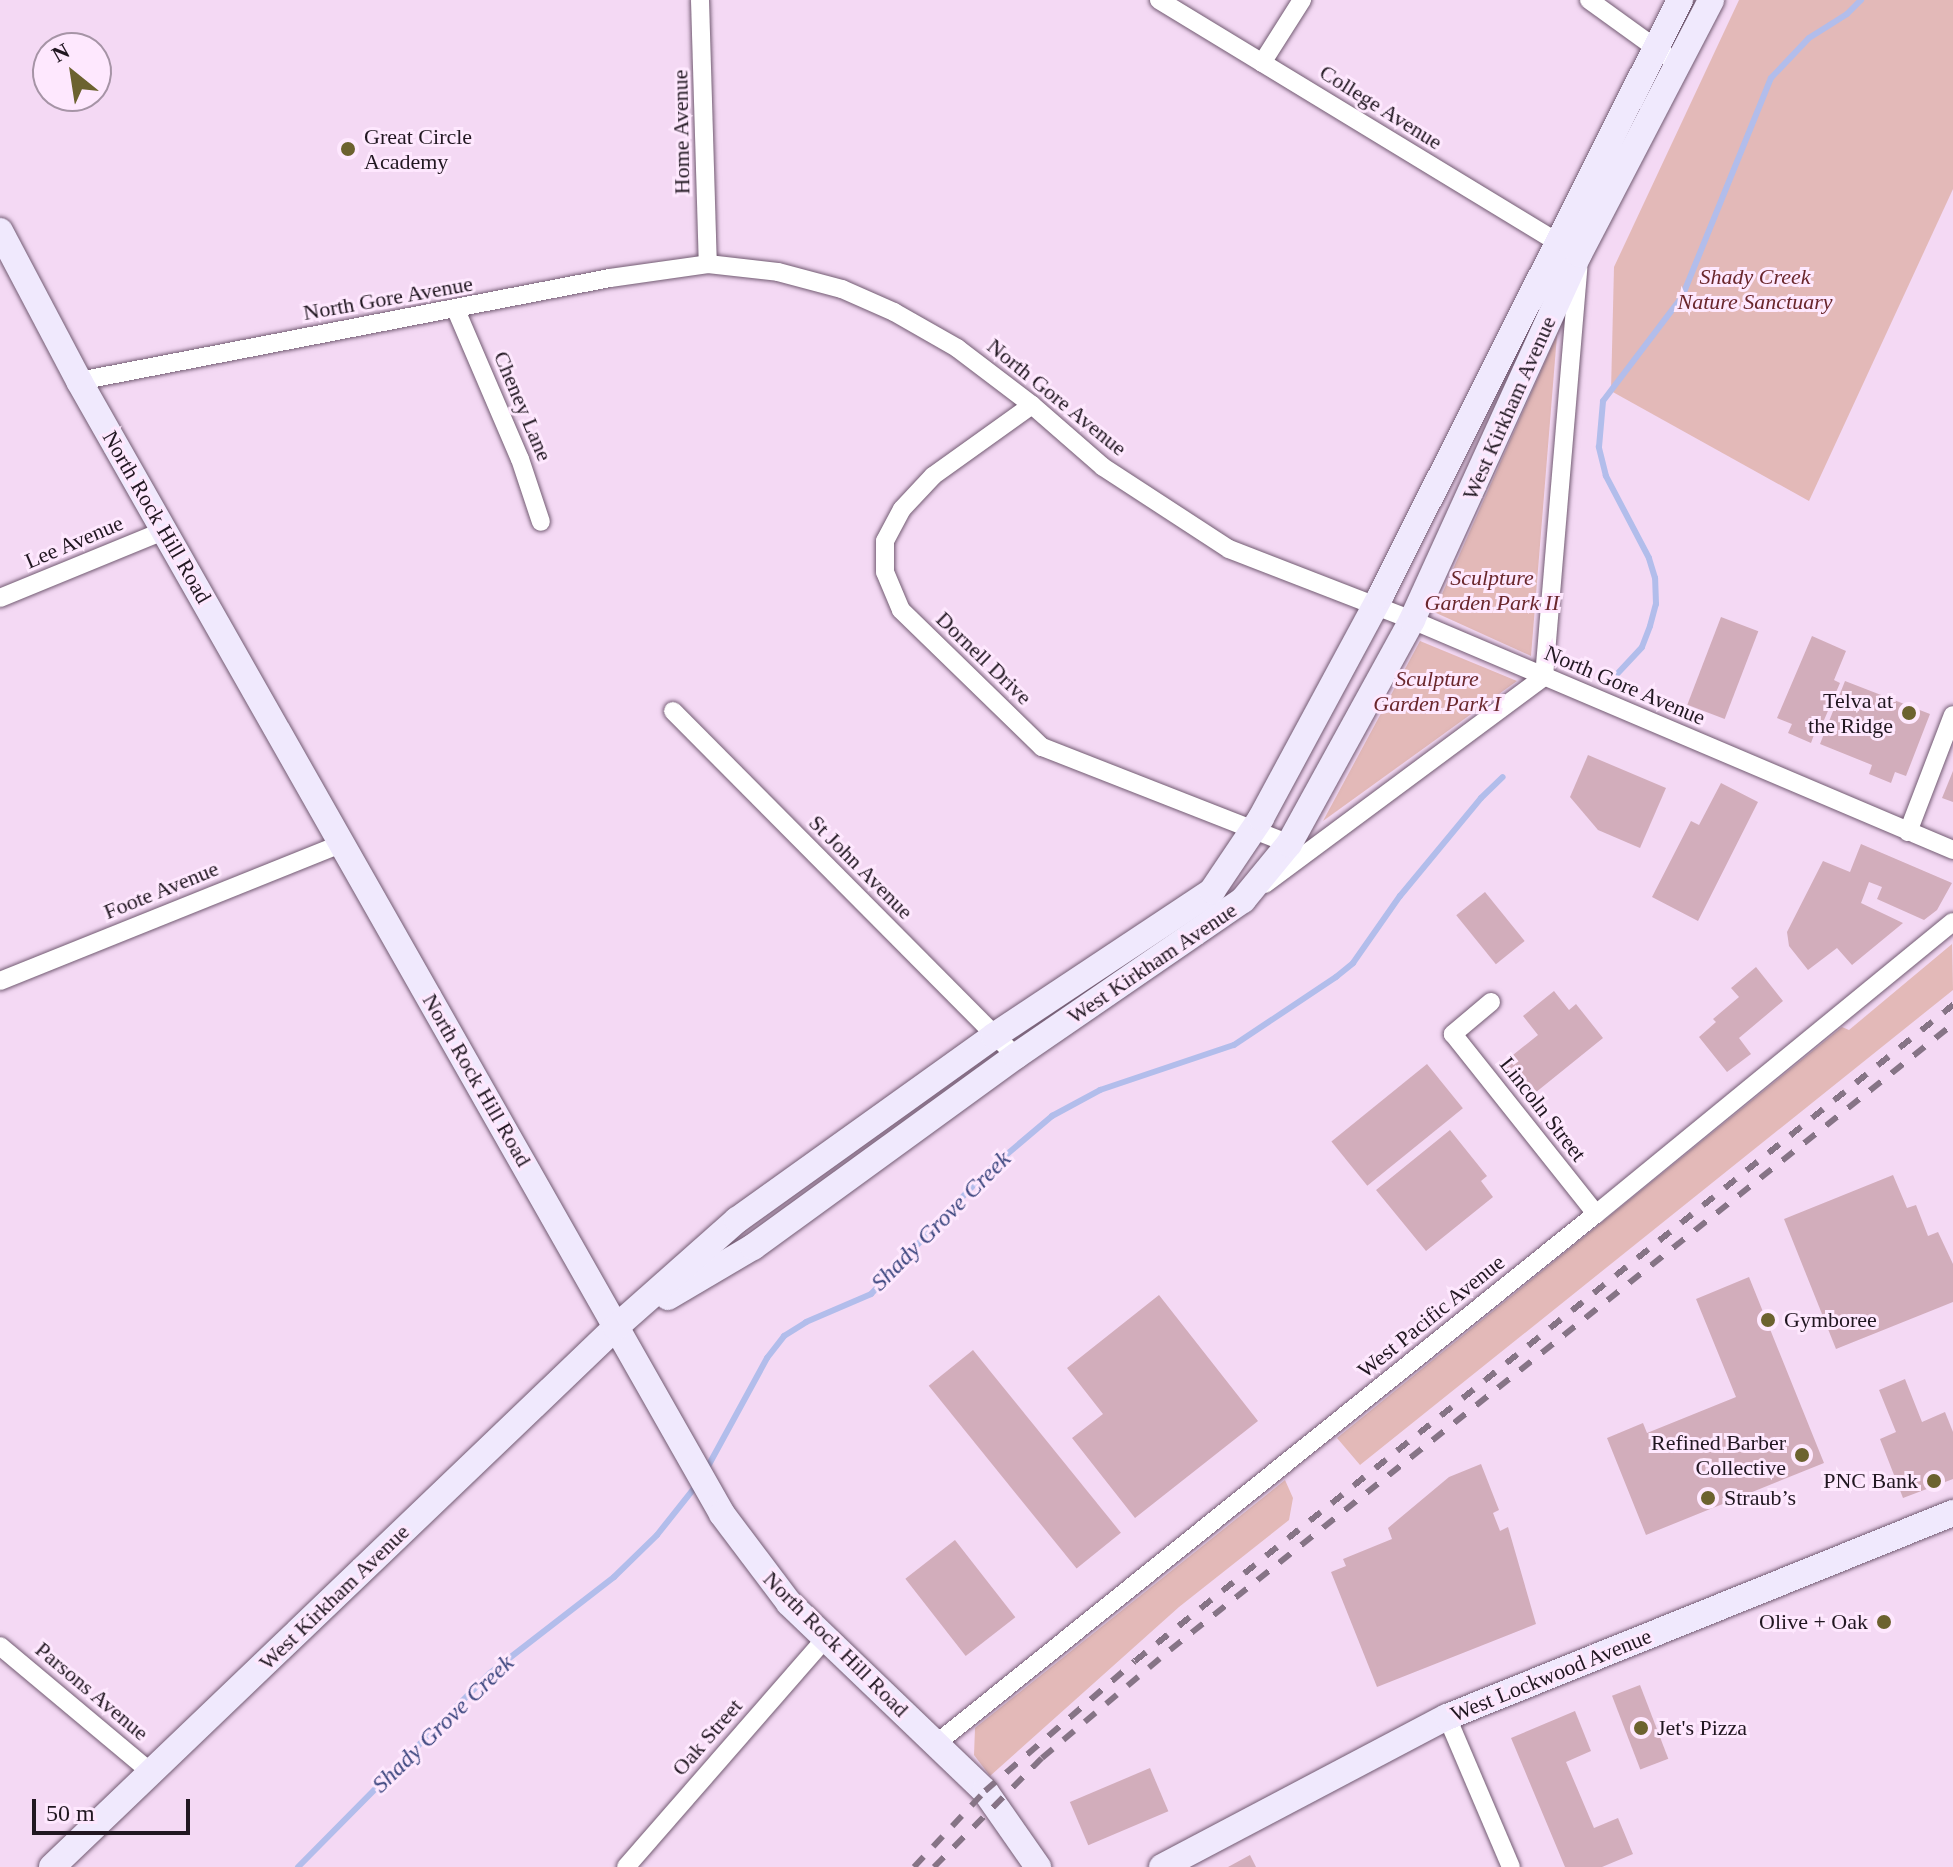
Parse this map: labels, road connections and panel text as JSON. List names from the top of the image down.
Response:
{
  "streets": {
    "street": [
      "College Avenue",
      "Home Avenue",
      "North Gore Avenue",
      "Cheney Lane",
      "West Kirkham Avenue",
      "North Rock Hill Road",
      "Lee Avenue",
      "Dornell Drive",
      "St John Avenue",
      "Foote Avenue",
      "Lincoln Street",
      "West Pacific Avenue",
      "West Lockwood Avenue",
      "Parsons Avenue",
      "Oak Street"
    ]
  },
  "crossings": [
    ["College Avenue", "West Kirkham Avenue"],
    ["Home Avenue", "North Gore Avenue"],
    ["North Gore Avenue", "Cheney Lane"],
    ["North Gore Avenue", "West Kirkham Avenue"],
    ["North Gore Avenue", "North Rock Hill Road"],
    ["North Gore Avenue", "Dornell Drive"],
    ["West Kirkham Avenue", "North Rock Hill Road"],
    ["West Kirkham Avenue", "Dornell Drive"],
    ["West Kirkham Avenue", "St John Avenue"],
    ["West Kirkham Avenue", "Parsons Avenue"],
    ["North Rock Hill Road", "Lee Avenue"],
    ["North Rock Hill Road", "Foote Avenue"],
    ["North Rock Hill Road", "West Pacific Avenue"],
    ["North Rock Hill Road", "Oak Street"],
    ["Lincoln Street", "West Pacific Avenue"]
  ],
  "water": ["Shady Grove Creek"],
  "parks": ["Shady Creek Nature Sanctuary", "Sculpture Garden Park II", "Sculpture Garden Park I"],
  "places": [
    "Great Circle Academy",
    "Telva at the Ridge",
    "Gymboree",
    "Refined Barber Collective",
    "PNC Bank",
    "Straub’s",
    "Olive + Oak",
    "Jet's Pizza"
  ],
  "scale_bar": "50 m",
  "north": "top left"
}
